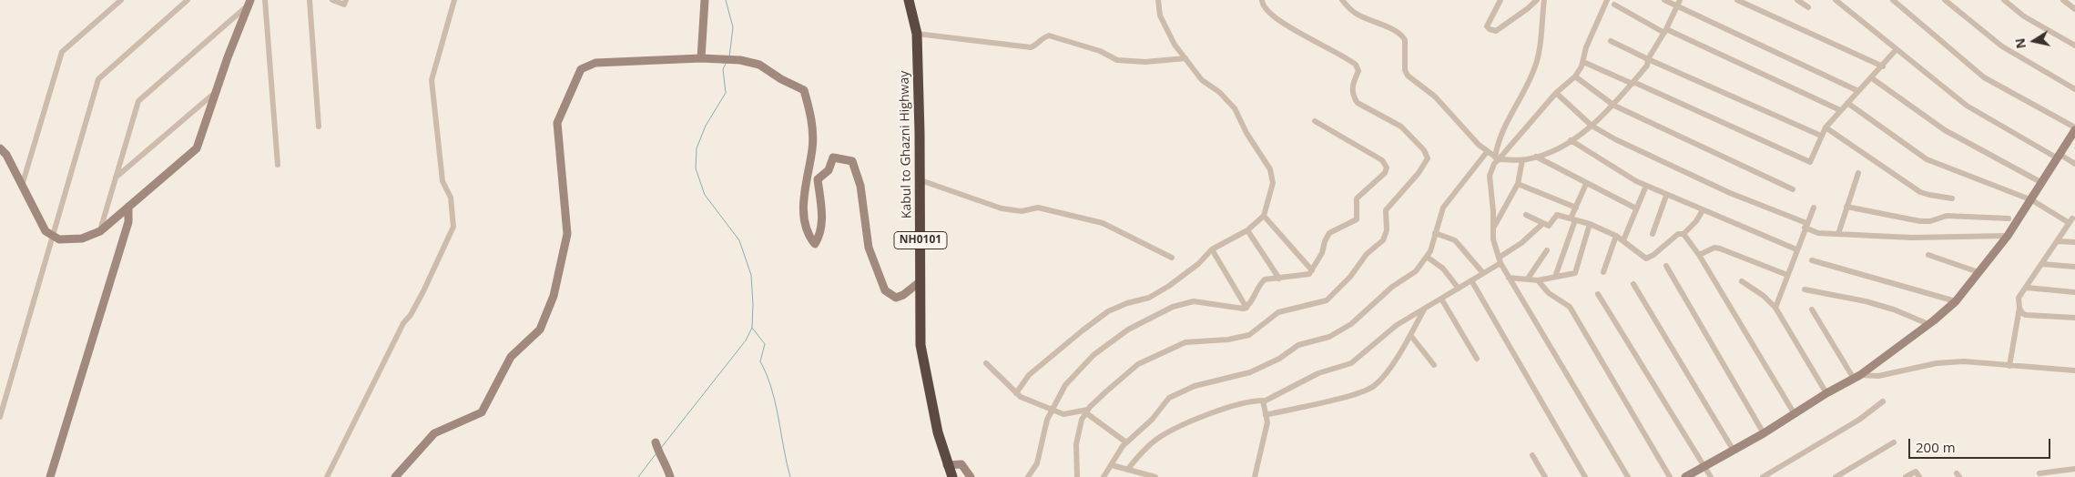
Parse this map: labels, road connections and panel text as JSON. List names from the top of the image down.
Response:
{
  "streets": {
    "highway": ["Kabul to Ghazni Highway", "NH0101"]
  },
  "scale_bar": "200 m",
  "north": "left"
}
